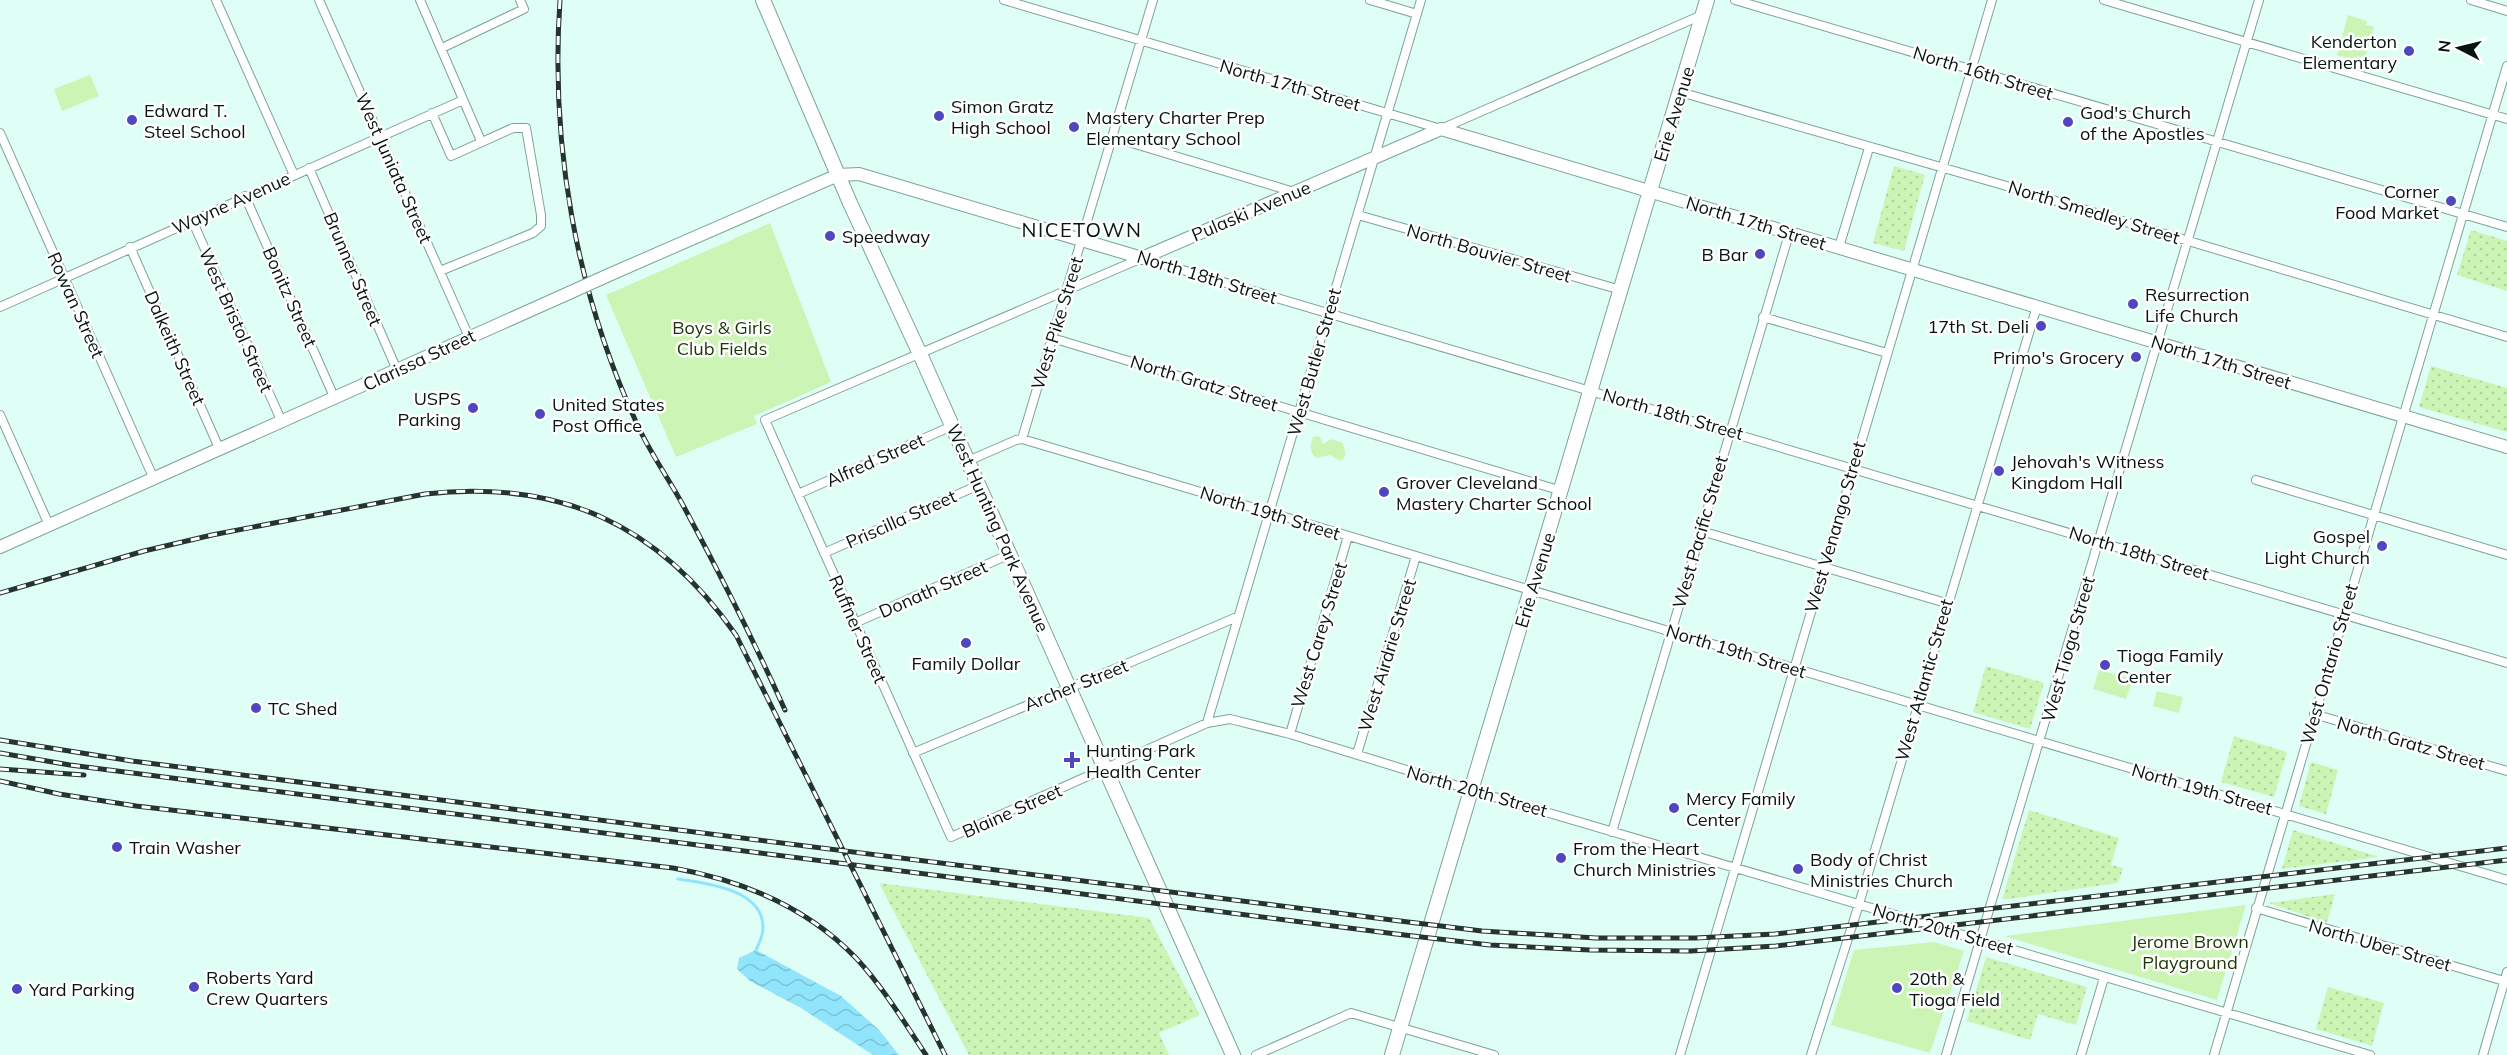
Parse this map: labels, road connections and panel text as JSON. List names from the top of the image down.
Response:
{
  "streets": {
    "main road": ["Erie Avenue", "West Hunting Park Avenue"],
    "street": [
      "North 16th Street",
      "North 17th Street",
      "West Juniata Street",
      "Wayne Avenue",
      "Pulaski Avenue",
      "North Smedley Street",
      "North Bouvier Street",
      "Brunner Street",
      "North 18th Street",
      "Bonitz Street",
      "Rowan Street",
      "West Bristol Street",
      "West Pike Street",
      "Dalkeith Street",
      "Clarissa Street",
      "West Butler Street",
      "North Gratz Street",
      "Alfred Street",
      "North 19th Street",
      "Priscilla Street",
      "West Venango Street",
      "West Pacific Street",
      "Donath Street",
      "Ruffner Street",
      "West Carey Street",
      "West Tioga Street",
      "West Airdrie Street",
      "West Ontario Street",
      "West Atlantic Street",
      "Archer Street",
      "North 20th Street",
      "Blaine Street",
      "North Uber Street"
    ]
  },
  "crossings": [
    ["North 16th Street", "West Venango Street"],
    ["North 16th Street", "West Tioga Street"],
    ["North 16th Street", "West Ontario Street"],
    ["North 17th Street", "Erie Avenue"],
    ["North 17th Street", "Pulaski Avenue"],
    ["North 17th Street", "West Pike Street"],
    ["North 17th Street", "West Butler Street"],
    ["North 17th Street", "West Venango Street"],
    ["North 17th Street", "West Pacific Street"],
    ["North 17th Street", "West Tioga Street"],
    ["North 17th Street", "West Ontario Street"],
    ["North 17th Street", "West Atlantic Street"],
    ["Erie Avenue", "Pulaski Avenue"],
    ["Erie Avenue", "North Smedley Street"],
    ["Erie Avenue", "North Bouvier Street"],
    ["Erie Avenue", "North 18th Street"],
    ["Erie Avenue", "North Gratz Street"],
    ["Erie Avenue", "North 19th Street"],
    ["Erie Avenue", "North 20th Street"],
    ["West Juniata Street", "Wayne Avenue"],
    ["West Juniata Street", "Clarissa Street"],
    ["Wayne Avenue", "Brunner Street"],
    ["Wayne Avenue", "Bonitz Street"],
    ["Wayne Avenue", "Rowan Street"],
    ["Wayne Avenue", "West Bristol Street"],
    ["Wayne Avenue", "Dalkeith Street"],
    ["Pulaski Avenue", "North 18th Street"],
    ["Pulaski Avenue", "West Pike Street"],
    ["Pulaski Avenue", "West Butler Street"],
    ["Pulaski Avenue", "West Hunting Park Avenue"],
    ["Pulaski Avenue", "Ruffner Street"],
    ["North Smedley Street", "West Venango Street"],
    ["North Smedley Street", "West Tioga Street"],
    ["North Smedley Street", "West Ontario Street"],
    ["North Bouvier Street", "West Butler Street"],
    ["Brunner Street", "Clarissa Street"],
    ["North 18th Street", "West Pike Street"],
    ["North 18th Street", "Clarissa Street"],
    ["North 18th Street", "West Butler Street"],
    ["North 18th Street", "West Venango Street"],
    ["North 18th Street", "West Hunting Park Avenue"],
    ["North 18th Street", "West Pacific Street"],
    ["North 18th Street", "West Tioga Street"],
    ["North 18th Street", "West Ontario Street"],
    ["North 18th Street", "West Atlantic Street"],
    ["Bonitz Street", "Clarissa Street"],
    ["Rowan Street", "Clarissa Street"],
    ["West Bristol Street", "Clarissa Street"],
    ["West Pike Street", "North Gratz Street"],
    ["West Pike Street", "North 19th Street"],
    ["Dalkeith Street", "Clarissa Street"],
    ["Clarissa Street", "West Hunting Park Avenue"],
    ["West Butler Street", "North Gratz Street"],
    ["West Butler Street", "North 19th Street"],
    ["West Butler Street", "Archer Street"],
    ["West Butler Street", "North 20th Street"],
    ["North Gratz Street", "West Ontario Street"],
    ["Alfred Street", "West Hunting Park Avenue"],
    ["Alfred Street", "Ruffner Street"],
    ["North 19th Street", "West Venango Street"],
    ["North 19th Street", "West Pacific Street"],
    ["North 19th Street", "West Carey Street"],
    ["North 19th Street", "West Tioga Street"],
    ["North 19th Street", "West Airdrie Street"],
    ["North 19th Street", "West Ontario Street"],
    ["North 19th Street", "West Atlantic Street"],
    ["Priscilla Street", "West Hunting Park Avenue"],
    ["Priscilla Street", "Ruffner Street"],
    ["West Venango Street", "North 20th Street"],
    ["West Hunting Park Avenue", "Donath Street"],
    ["West Hunting Park Avenue", "Archer Street"],
    ["West Hunting Park Avenue", "North 20th Street"],
    ["West Hunting Park Avenue", "Blaine Street"],
    ["West Pacific Street", "North 20th Street"],
    ["Donath Street", "Ruffner Street"],
    ["Ruffner Street", "Archer Street"],
    ["Ruffner Street", "Blaine Street"],
    ["West Carey Street", "North 20th Street"],
    ["West Tioga Street", "North 20th Street"],
    ["West Airdrie Street", "North 20th Street"],
    ["West Ontario Street", "North 20th Street"],
    ["West Ontario Street", "North Uber Street"],
    ["West Atlantic Street", "North 20th Street"],
    ["North 20th Street", "Blaine Street"]
  ],
  "districts": ["NICETOWN"],
  "parks": ["Boys & Girls Club Fields", "Jerome Brown Playground"],
  "places": {
    "other": [
      "Kenderton Elementary",
      "Simon Gratz High School",
      "Edward T. Steel School",
      "God's Church of the Apostles",
      "Mastery Charter Prep Elementary School",
      "Corner Food Market",
      "Speedway",
      "B Bar",
      "Resurrection Life Church",
      "17th St. Deli",
      "Primo's Grocery",
      "USPS Parking",
      "United States Post Office",
      "Jehovah's Witness Kingdom Hall",
      "Grover Cleveland Mastery Charter School",
      "Gospel Light Church",
      "Family Dollar",
      "Tioga Family Center",
      "TC Shed",
      "Mercy Family Center",
      "Train Washer",
      "From the Heart Church Ministries",
      "Body of Christ Ministries Church",
      "Roberts Yard Crew Quarters",
      "20th & Tioga Field",
      "Yard Parking"
    ],
    "health": ["Hunting Park Health Center"]
  },
  "north": "left"
}
